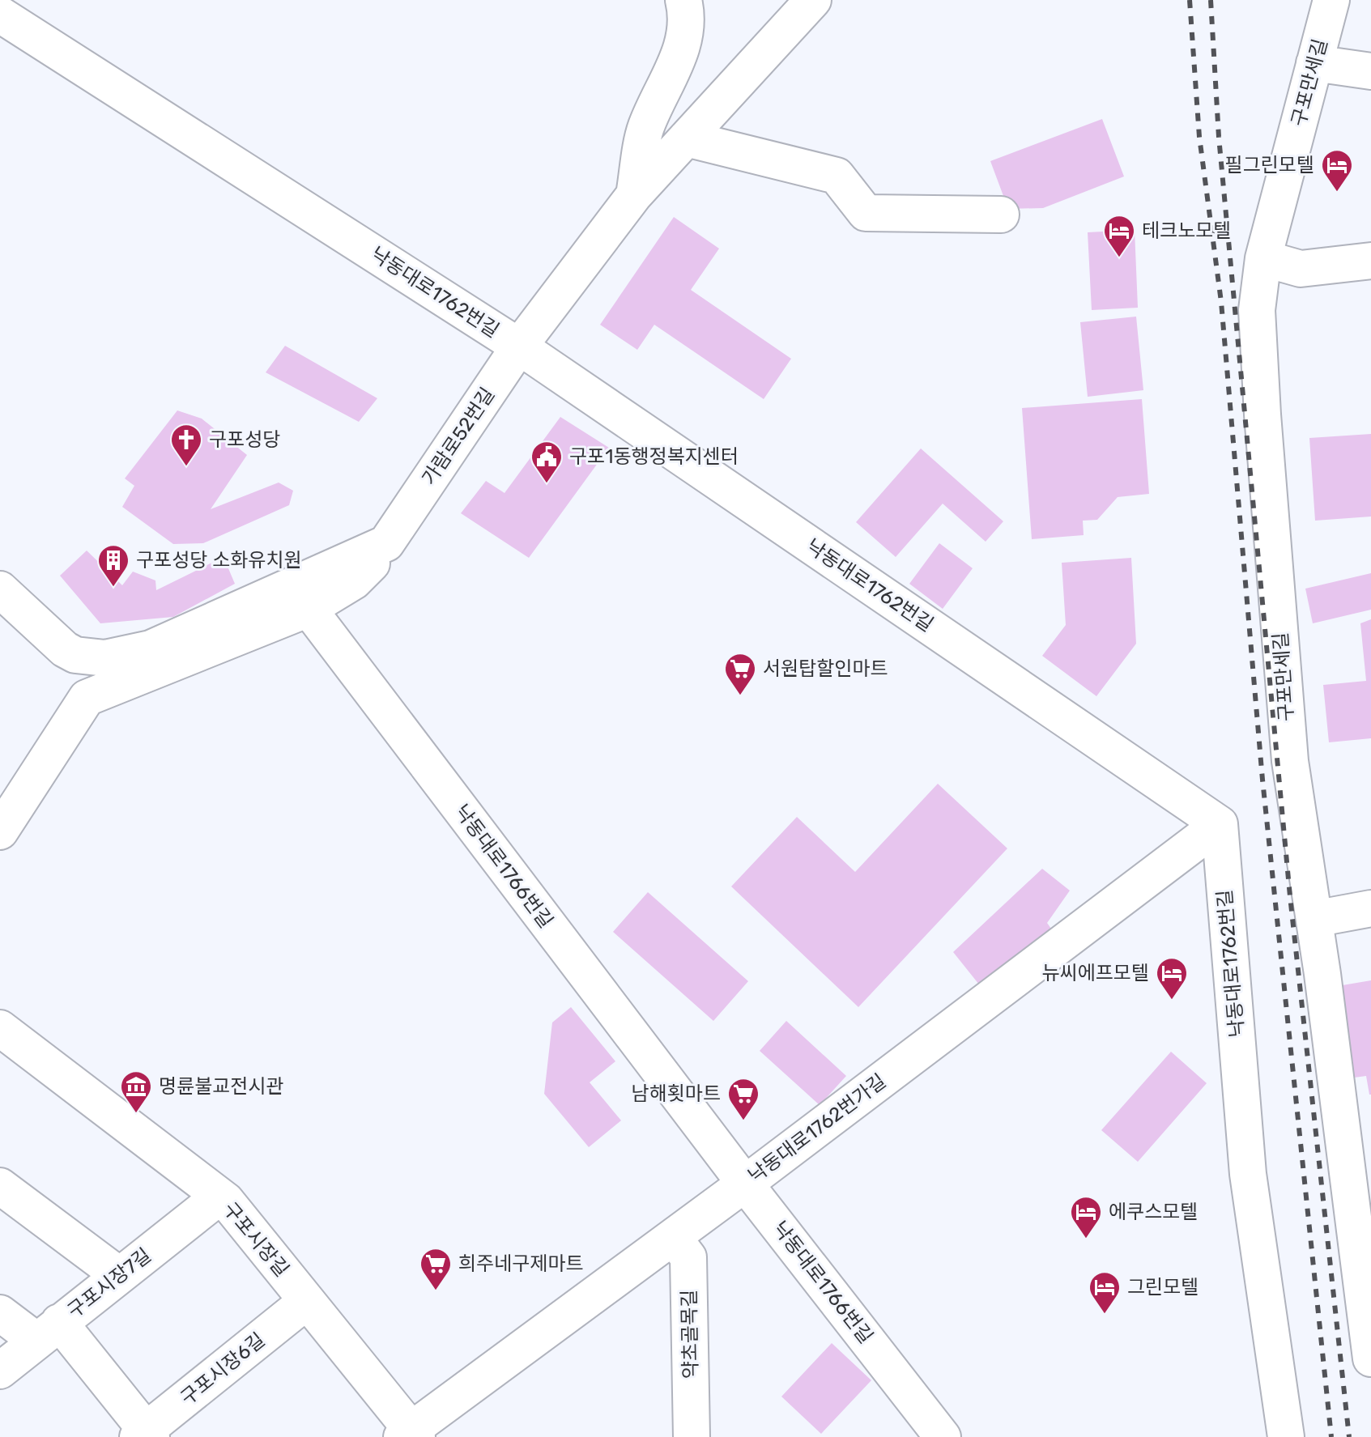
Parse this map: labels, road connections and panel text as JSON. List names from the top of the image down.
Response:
{
  "streets": {
    "street": [
      "구포만세길",
      "낙동대로1762번길",
      "가람로52번길",
      "낙동대로1766번길",
      "낙동대로1762번가길",
      "구포시장길",
      "구포시장7길",
      "약초골목길",
      "구포시장6길"
    ]
  },
  "crossings": [
    ["낙동대로1762번길", "가람로52번길"],
    ["낙동대로1762번길", "낙동대로1762번가길"],
    ["가람로52번길", "낙동대로1766번길"],
    ["낙동대로1766번길", "낙동대로1762번가길"],
    ["낙동대로1762번가길", "구포시장길"],
    ["낙동대로1762번가길", "약초골목길"],
    ["구포시장길", "구포시장7길"],
    ["구포시장길", "구포시장6길"]
  ],
  "places": {
    "hotel": [
      "필그린모텔",
      "테크노모텔",
      "뉴씨에프모텔",
      "에쿠스모텔",
      "그린모텔"
    ],
    "church": ["구포성당"],
    "public building": ["구포1동행정복지센터"],
    "building": ["구포성당 소화유치원"],
    "supermarket": ["서원탑할인마트", "남해횟마트", "희주네구제마트"],
    "museum": ["명륜불교전시관"]
  }
}
